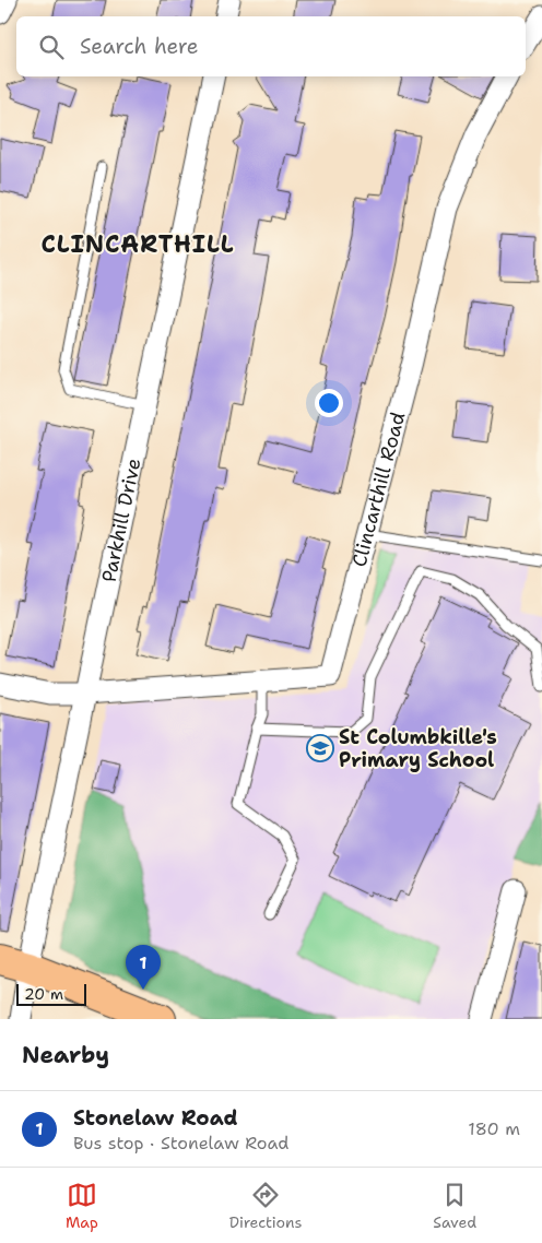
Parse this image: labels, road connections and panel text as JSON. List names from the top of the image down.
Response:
{
  "streets": {
    "street": ["Clincarthill Road", "Parkhill Drive"]
  },
  "crossings": [
    ["Clincarthill Road", "Parkhill Drive"]
  ],
  "districts": ["CLINCARTHILL"],
  "places": {
    "school or university": ["St Columbkille's Primary School"]
  },
  "scale_bar": "20 m",
  "page": {
    "search": "Search here",
    "pins": "1",
    "scale": "20 m",
    "heading": "Nearby",
    "list": [
      {
        "mark": "1",
        "name": "Stonelaw Road",
        "note": "Bus stop · Stonelaw Road",
        "value": "180 m"
      }
    ],
    "nav": ["Map", "Directions", "Saved"]
  }
}
